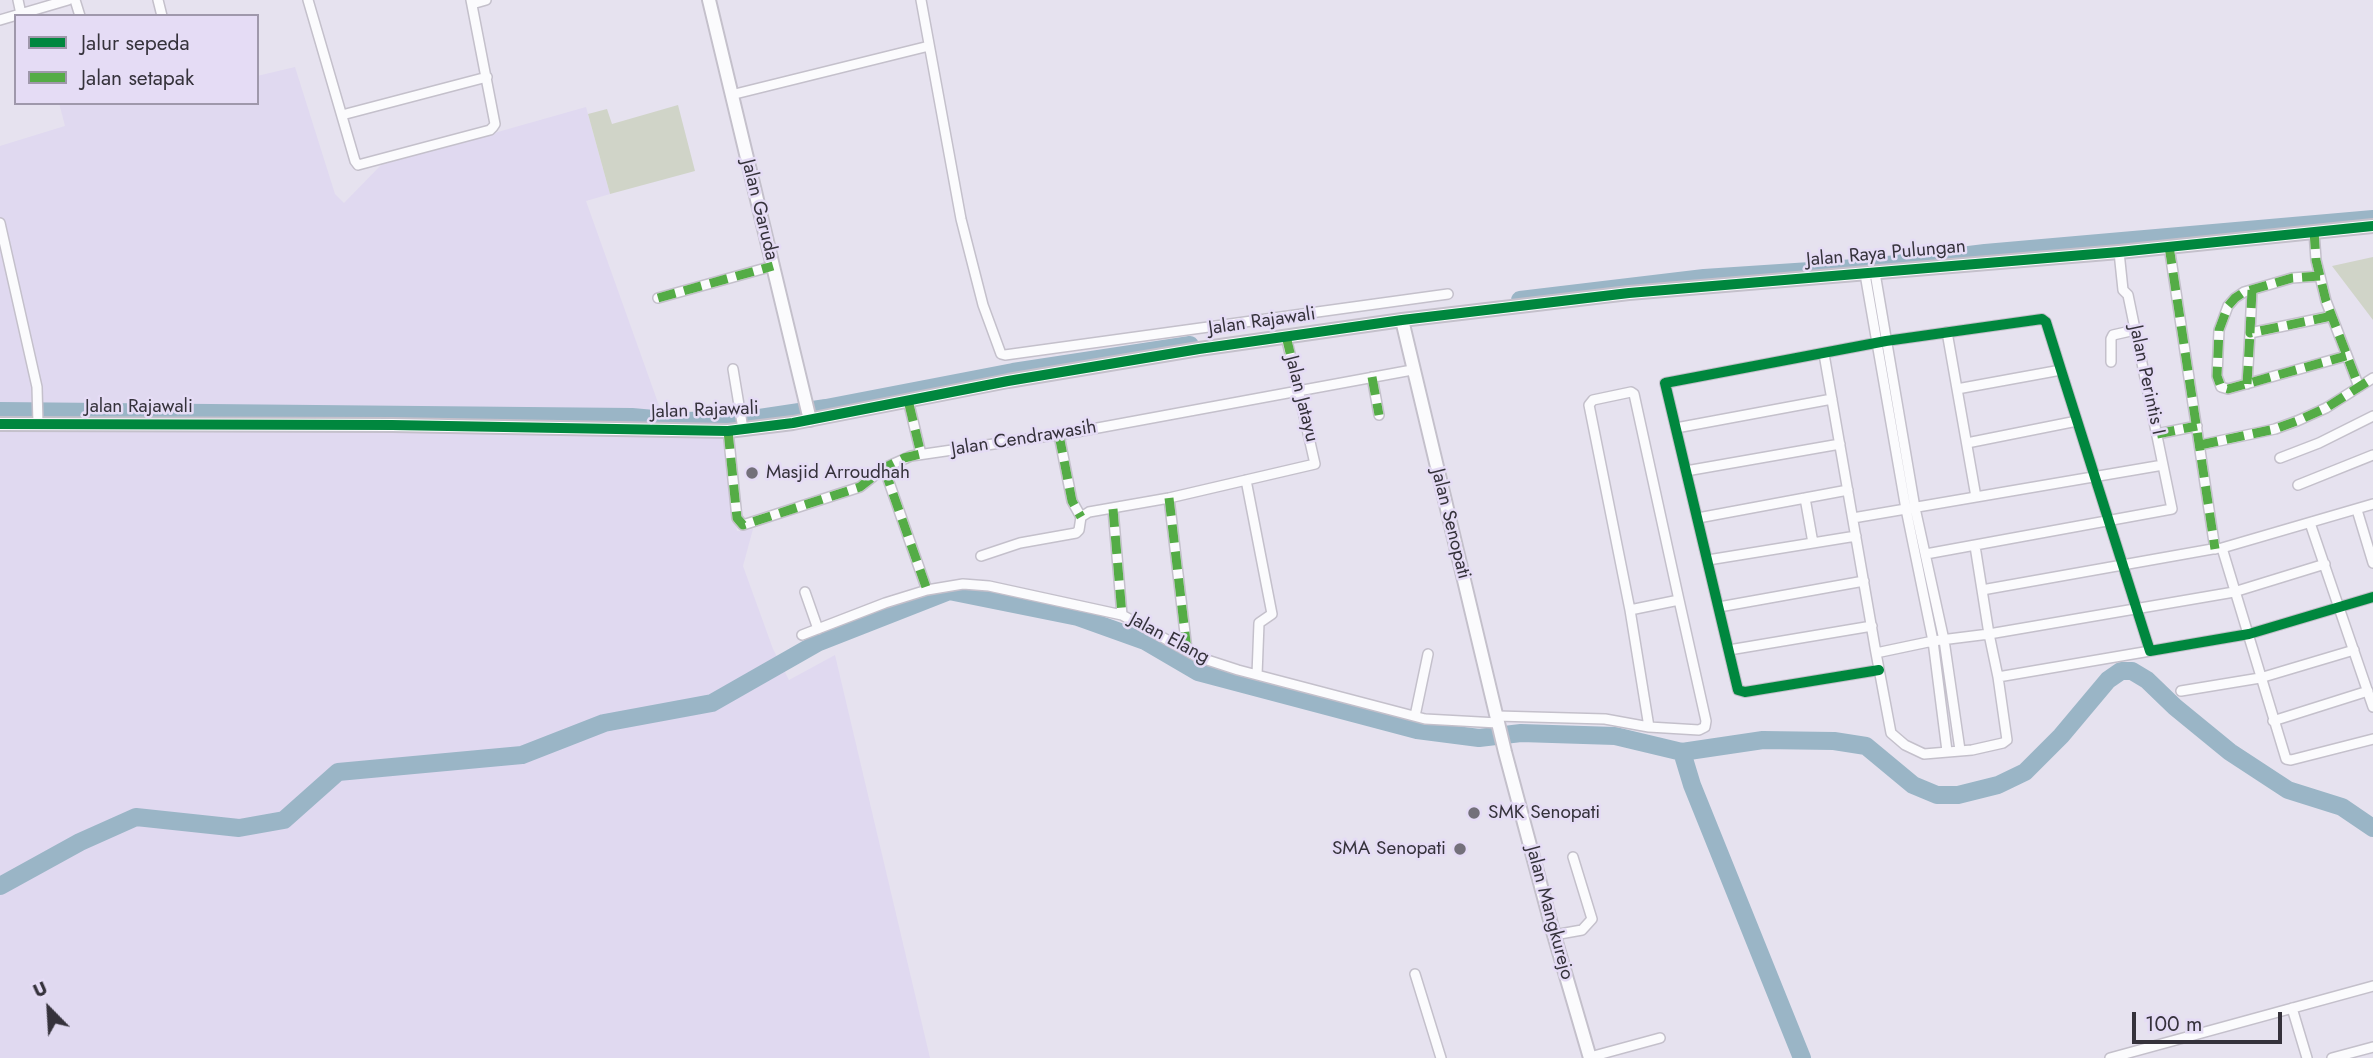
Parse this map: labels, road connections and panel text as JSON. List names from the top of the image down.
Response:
{
  "streets": {
    "street": [
      "Jalan Garuda",
      "Jalan Raya Pulungan",
      "Jalan Rajawali",
      "Jalan Perintis I",
      "Jalan Jatayu",
      "Jalan Cendrawasih",
      "Jalan Senopati",
      "Jalan Elang",
      "Jalan Mangkurejo"
    ]
  },
  "crossings": [
    ["Jalan Garuda", "Jalan Rajawali"],
    ["Jalan Raya Pulungan", "Jalan Rajawali"],
    ["Jalan Raya Pulungan", "Jalan Perintis I"],
    ["Jalan Raya Pulungan", "Jalan Senopati"],
    ["Jalan Rajawali", "Jalan Jatayu"],
    ["Jalan Rajawali", "Jalan Cendrawasih"],
    ["Jalan Rajawali", "Jalan Senopati"],
    ["Jalan Jatayu", "Jalan Cendrawasih"],
    ["Jalan Cendrawasih", "Jalan Senopati"],
    ["Jalan Senopati", "Jalan Elang"],
    ["Jalan Senopati", "Jalan Mangkurejo"],
    ["Jalan Elang", "Jalan Mangkurejo"]
  ],
  "places": ["Masjid Arroudhah", "SMK Senopati", "SMA Senopati"],
  "legend": ["Jalur sepeda", "Jalan setapak"],
  "scale_bar": "100 m",
  "north": "top left"
}
